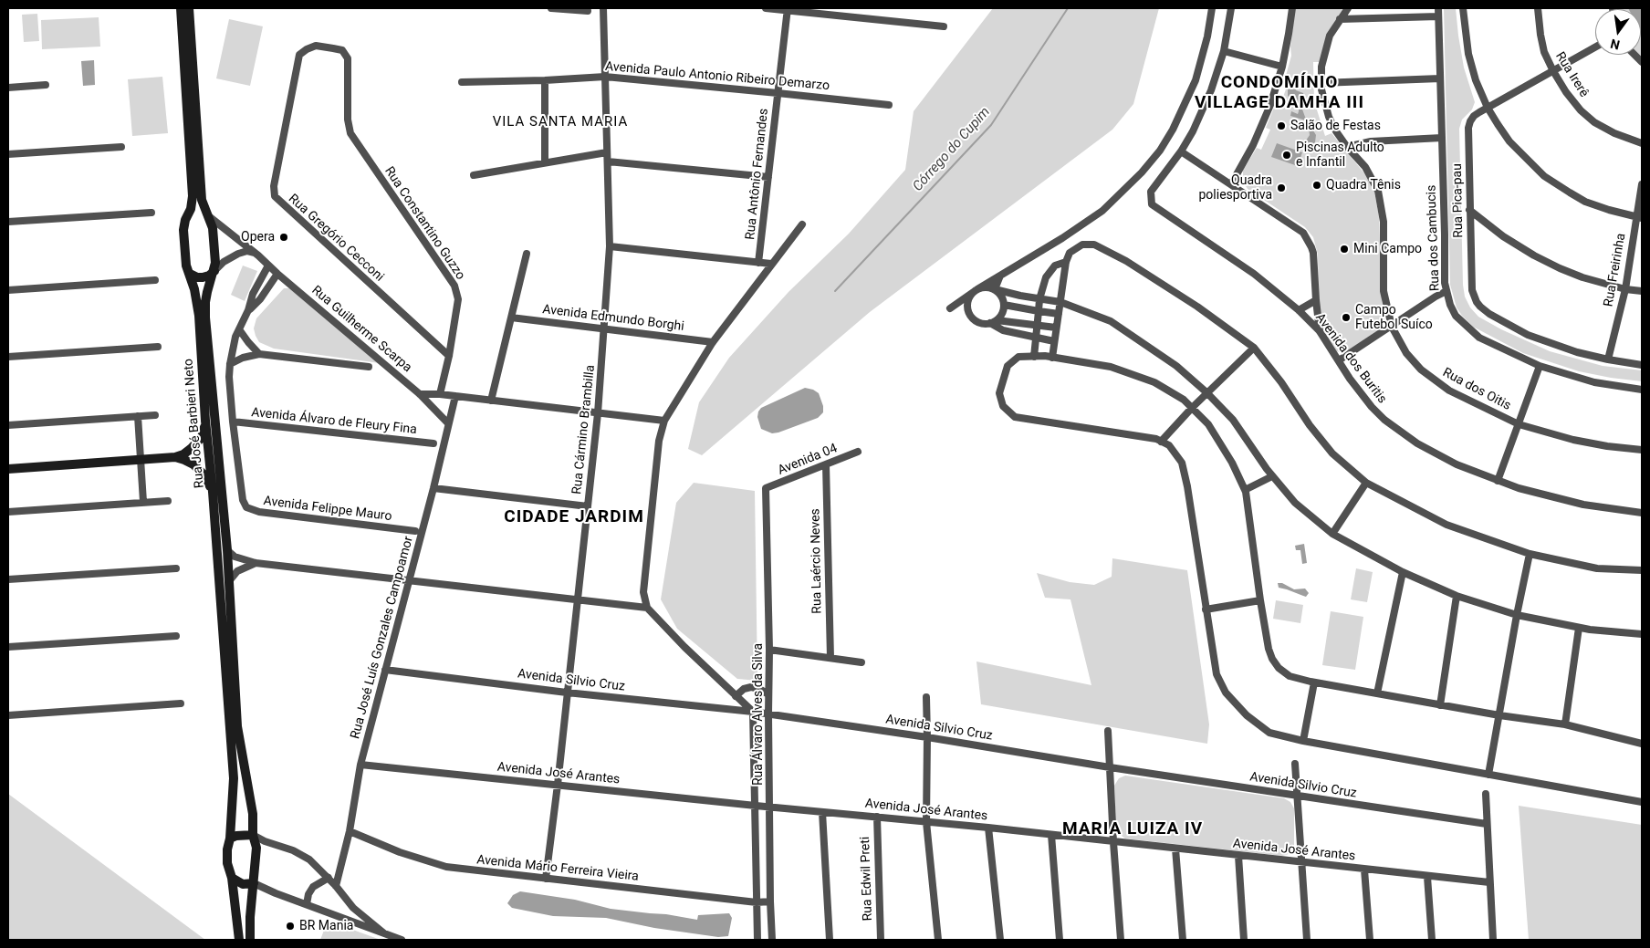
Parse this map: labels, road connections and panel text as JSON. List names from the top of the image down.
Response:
{
  "streets": {
    "main road": ["Rua José Barbieri Neto"],
    "street": [
      "Rua Irerê",
      "Avenida Paulo Antonio Ribeiro Demarzo",
      "Rua Antônio Fernandes",
      "Rua Pica-pau",
      "Rua Constantino Guzzo",
      "Rua Gregório Cecconi",
      "Rua dos Cambucis",
      "Rua Freirinha",
      "Avenida Edmundo Borghi",
      "Rua Guilherme Scarpa",
      "Avenida dos Buritis",
      "Rua dos Oitis",
      "Avenida Álvaro de Fleury Fina",
      "Rua Cármino Brambilla",
      "Avenida 04",
      "Avenida Felippe Mauro",
      "Rua Laércio Neves",
      "Rua José Luís Gonzales Campoamor",
      "Avenida Silvio Cruz",
      "Rua Álvaro Alves da Silva",
      "Avenida José Arantes",
      "Avenida Mário Ferreira Vieira",
      "Rua Edwil Preti"
    ]
  },
  "crossings": [
    ["Rua Irerê", "Rua Pica-pau"],
    ["Avenida Paulo Antonio Ribeiro Demarzo", "Rua Antônio Fernandes"],
    ["Avenida Paulo Antonio Ribeiro Demarzo", "Rua Cármino Brambilla"],
    ["Rua Pica-pau", "Rua Freirinha"],
    ["Rua Constantino Guzzo", "Rua Gregório Cecconi"],
    ["Avenida Edmundo Borghi", "Rua Cármino Brambilla"],
    ["Rua Guilherme Scarpa", "Rua José Barbieri Neto"],
    ["Rua Guilherme Scarpa", "Rua José Luís Gonzales Campoamor"],
    ["Avenida Álvaro de Fleury Fina", "Avenida Felippe Mauro"],
    ["Rua Cármino Brambilla", "Avenida Silvio Cruz"],
    ["Rua Cármino Brambilla", "Avenida José Arantes"],
    ["Rua Cármino Brambilla", "Avenida Mário Ferreira Vieira"],
    ["Avenida 04", "Rua Laércio Neves"],
    ["Avenida 04", "Rua Álvaro Alves da Silva"],
    ["Rua José Luís Gonzales Campoamor", "Avenida Silvio Cruz"],
    ["Rua José Luís Gonzales Campoamor", "Avenida José Arantes"],
    ["Rua José Luís Gonzales Campoamor", "Avenida Mário Ferreira Vieira"],
    ["Avenida Silvio Cruz", "Rua Álvaro Alves da Silva"],
    ["Rua Álvaro Alves da Silva", "Avenida José Arantes"],
    ["Rua Álvaro Alves da Silva", "Avenida Mário Ferreira Vieira"],
    ["Avenida José Arantes", "Rua Edwil Preti"]
  ],
  "districts": [
    "CONDOMÍNIO VILLAGE DAMHA III",
    "VILA SANTA MARIA",
    "CIDADE JARDIM",
    "MARIA LUIZA IV"
  ],
  "water": ["Córrego do Cupim"],
  "places": [
    "Salão de Festas",
    "Piscinas Adulto e Infantil",
    "Quadra Tênis",
    "Quadra poliesportiva",
    "Opera",
    "Mini Campo",
    "Campo Futebol Suíco",
    "BR Mania"
  ],
  "north": "bottom"
}
